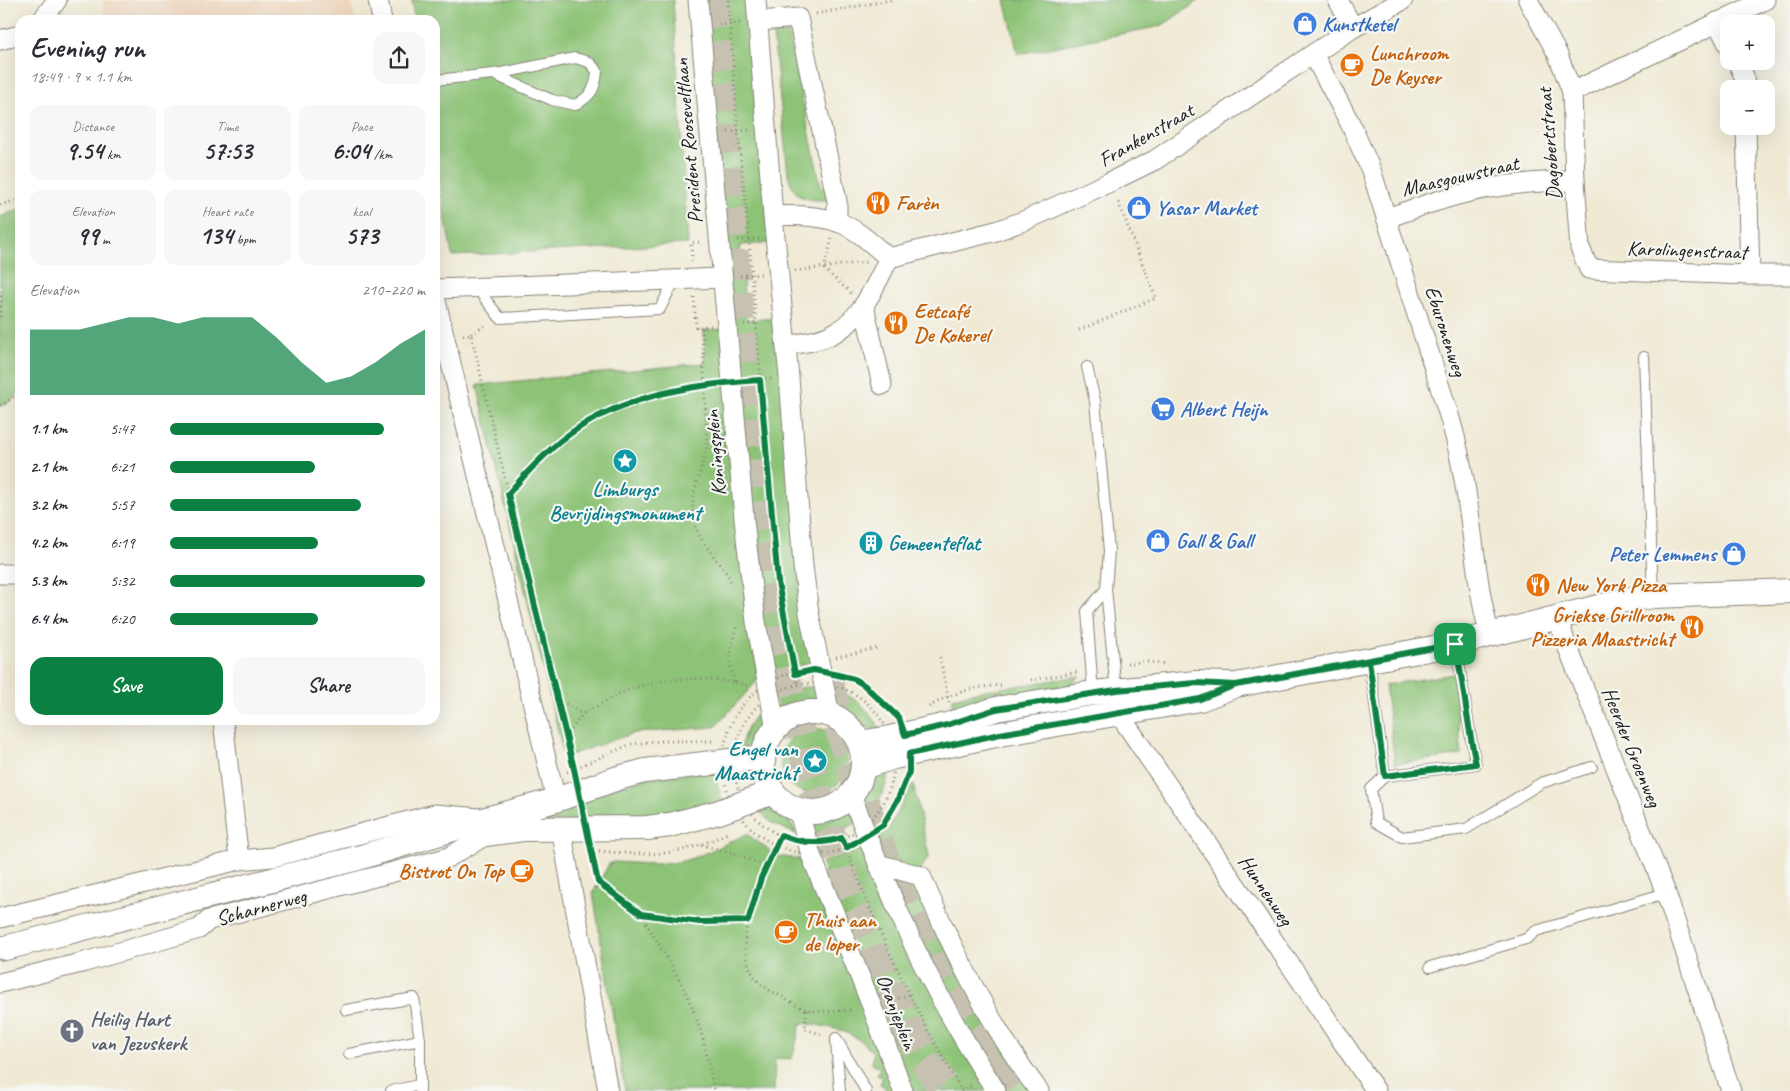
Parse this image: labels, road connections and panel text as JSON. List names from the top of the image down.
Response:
{
  "streets": {
    "street": [
      "Frankenstraat",
      "President Rooseveltlaan",
      "Dagobertstraat",
      "Maasgouwstraat",
      "Karolingenstraat",
      "Eburonenweg",
      "Koningsplein",
      "Heerder Groenweg",
      "Hunnenweg",
      "Scharnerweg",
      "Oranjeplein"
    ]
  },
  "crossings": [
    ["Frankenstraat", "Eburonenweg"],
    ["President Rooseveltlaan", "Koningsplein"],
    ["Dagobertstraat", "Maasgouwstraat"],
    ["Dagobertstraat", "Karolingenstraat"],
    ["Maasgouwstraat", "Eburonenweg"],
    ["Koningsplein", "Scharnerweg"],
    ["Koningsplein", "Oranjeplein"],
    ["Scharnerweg", "Oranjeplein"]
  ],
  "places": {
    "shop": [
      "Kunstketel",
      "Yasar Market",
      "Gall & Gall",
      "Peter Lemmens"
    ],
    "cafe": ["Lunchroom De Keyser", "Bistrot On Top", "Thuis aan de loper"],
    "restaurant": [
      "Farèn",
      "Eetcafé De Kokerel",
      "New York Pizza",
      "Griekse Grillroom Pizzeria Maastricht"
    ],
    "supermarket": ["Albert Heijn"],
    "place": ["Limburgs Bevrijdingsmonument", "Engel van Maastricht"],
    "building": ["Gemeenteflat"],
    "church": ["Heilig Hart van Jezuskerk"]
  },
  "page": {
    "map_buttons": ["+", "−"],
    "heading": ["Evening run", "18:49 · 9 × 1.1 km"],
    "stats": [
      ["Distance", "9.54 km"],
      ["Time", "57:53"],
      ["Pace", "6:04 /km"],
      ["Elevation", "99 m"],
      ["Heart rate", "134 bpm"],
      ["kcal", "573"]
    ],
    "chart": ["Elevation", "210–220 m"],
    "list": [
      {
        "name": "1.1 km",
        "note": "5:47"
      },
      {
        "name": "2.1 km",
        "note": "6:21"
      },
      {
        "name": "3.2 km",
        "note": "5:57"
      },
      {
        "name": "4.2 km",
        "note": "6:19"
      },
      {
        "name": "5.3 km",
        "note": "5:32"
      },
      {
        "name": "6.4 km",
        "note": "6:20"
      }
    ],
    "buttons": ["Save", "Share"]
  }
}
